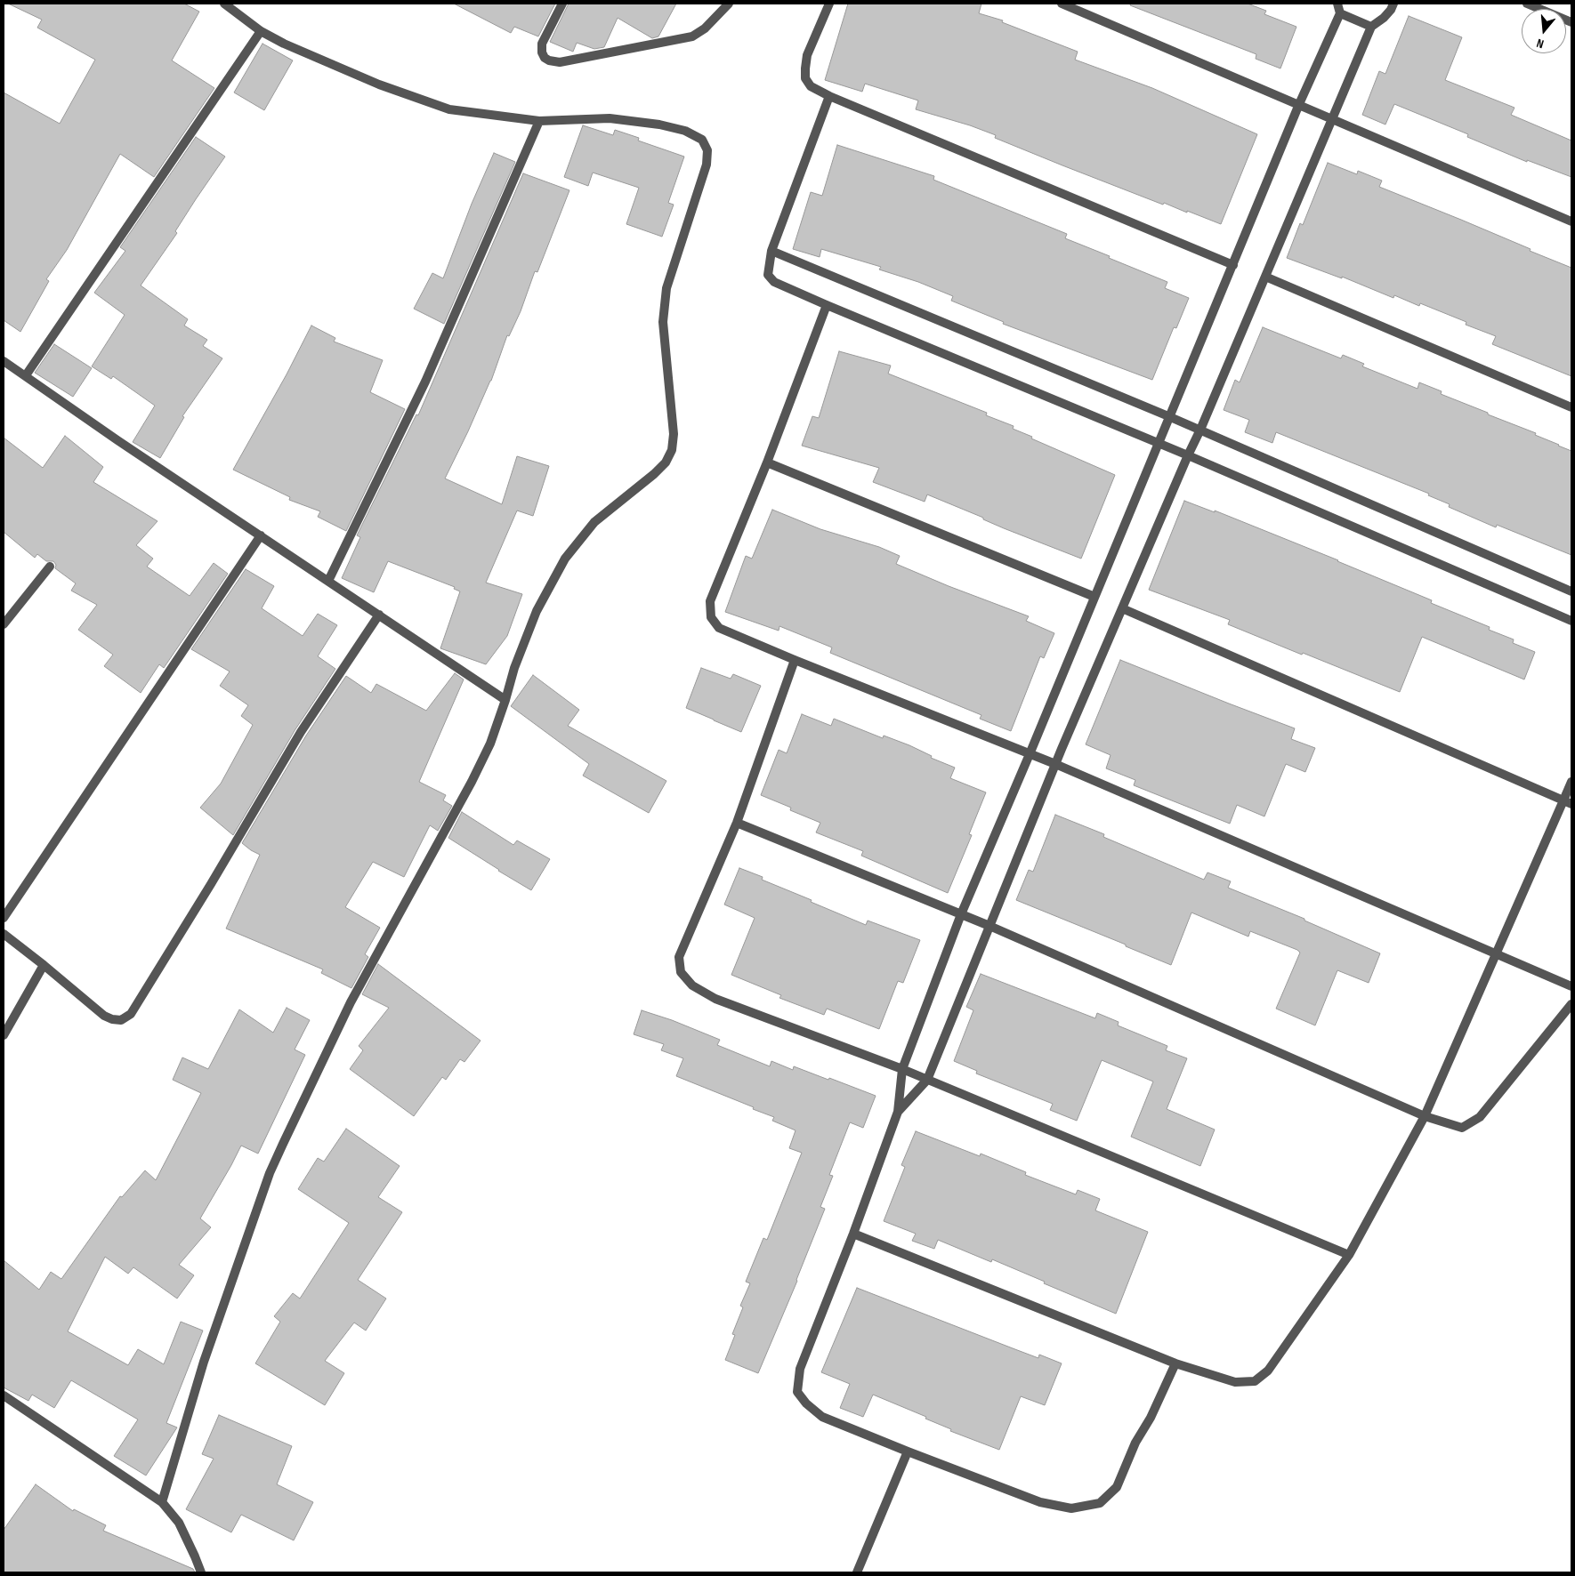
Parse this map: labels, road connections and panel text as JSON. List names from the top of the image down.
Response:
{
  "north": "bottom"
}
